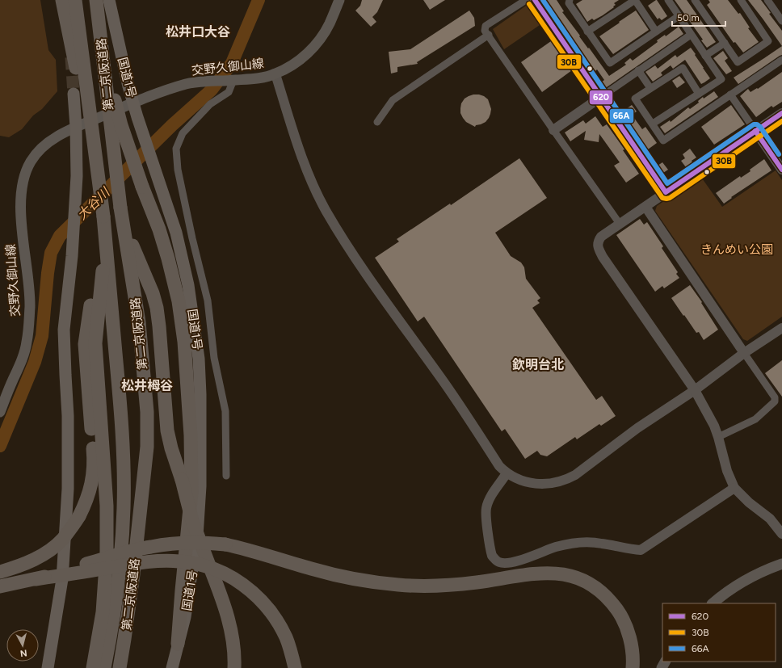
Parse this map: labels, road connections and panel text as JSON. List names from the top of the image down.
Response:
{
  "streets": {
    "highway": ["第二京阪道路", "国道1号"],
    "main road": ["交野久御山線"]
  },
  "crossings": [
    ["交野久御山線", "国道1号"]
  ],
  "districts": ["松井口大谷", "欽明台北", "松井栂谷"],
  "water": ["大谷川"],
  "parks": ["きんめい公園"],
  "lines": ["transit line 620", "transit line 66A", "transit line 30B"],
  "legend": ["620", "30B", "66A"],
  "scale_bar": "50 m",
  "north": "bottom"
}
